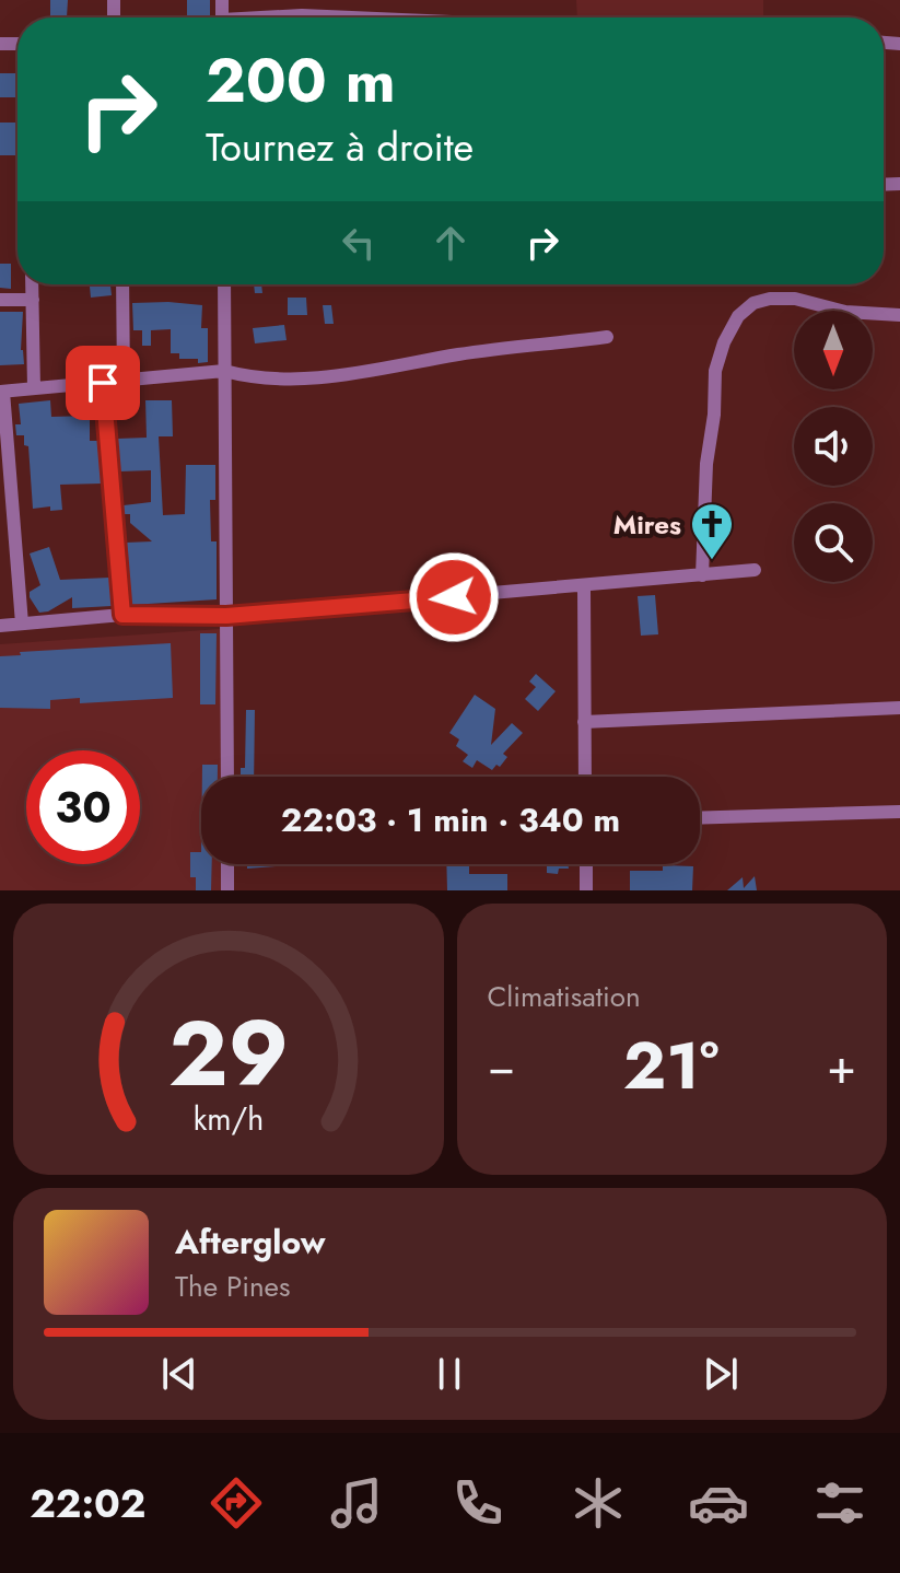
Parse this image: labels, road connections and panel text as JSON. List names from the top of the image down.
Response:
{
  "places": {
    "church": ["Mires"]
  },
  "north": "bottom",
  "page": {
    "turn": ["200 m", "Tournez à droite"],
    "limit": "30",
    "trip": "22:03 · 1 min · 340 m",
    "tile": "Climatisation",
    "heat": ["−", "21°", "+"],
    "song": ["Afterglow", "The Pines"],
    "tabs": "22:02",
    "gauge": ["29", "km/h"]
  }
}
